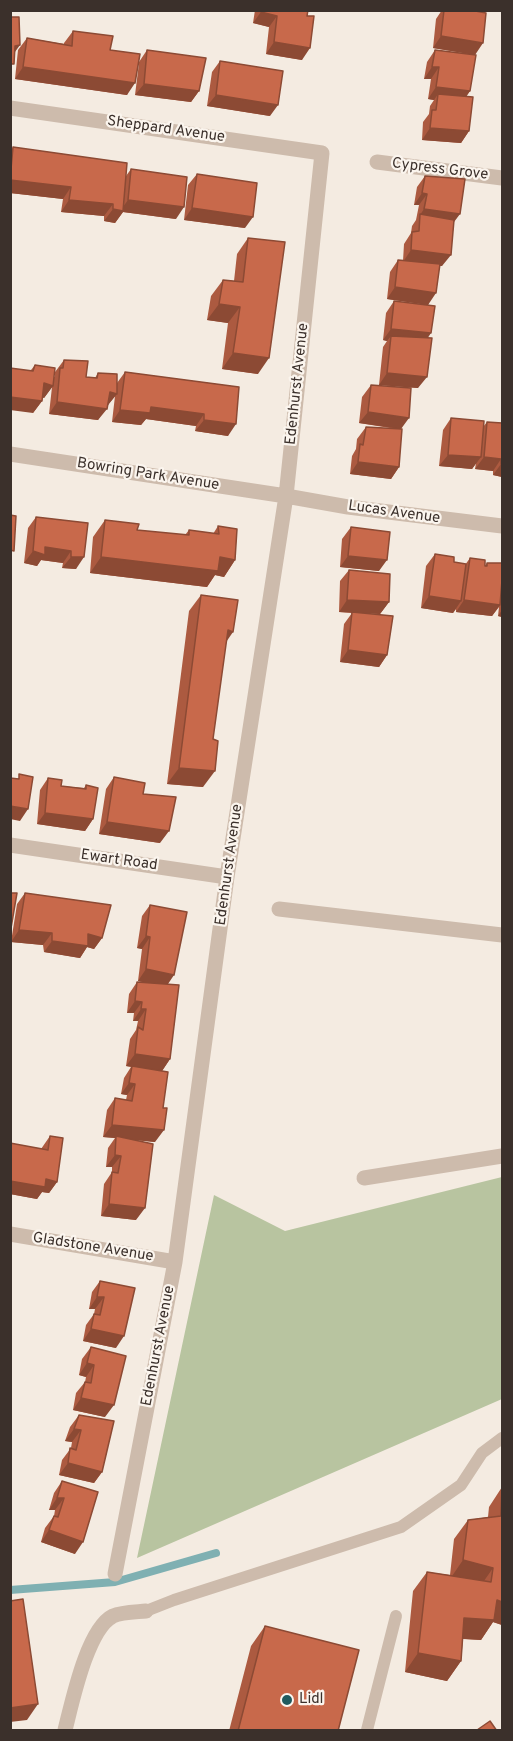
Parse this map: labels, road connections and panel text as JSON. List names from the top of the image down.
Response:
{
  "streets": {
    "street": [
      "Sheppard Avenue",
      "Cypress Grove",
      "Edenhurst Avenue",
      "Bowring Park Avenue",
      "Lucas Avenue",
      "Ewart Road",
      "Gladstone Avenue"
    ]
  },
  "crossings": [
    ["Sheppard Avenue", "Edenhurst Avenue"],
    ["Edenhurst Avenue", "Bowring Park Avenue"],
    ["Edenhurst Avenue", "Lucas Avenue"],
    ["Edenhurst Avenue", "Ewart Road"],
    ["Edenhurst Avenue", "Gladstone Avenue"],
    ["Bowring Park Avenue", "Lucas Avenue"]
  ],
  "places": ["Lidl"]
}
